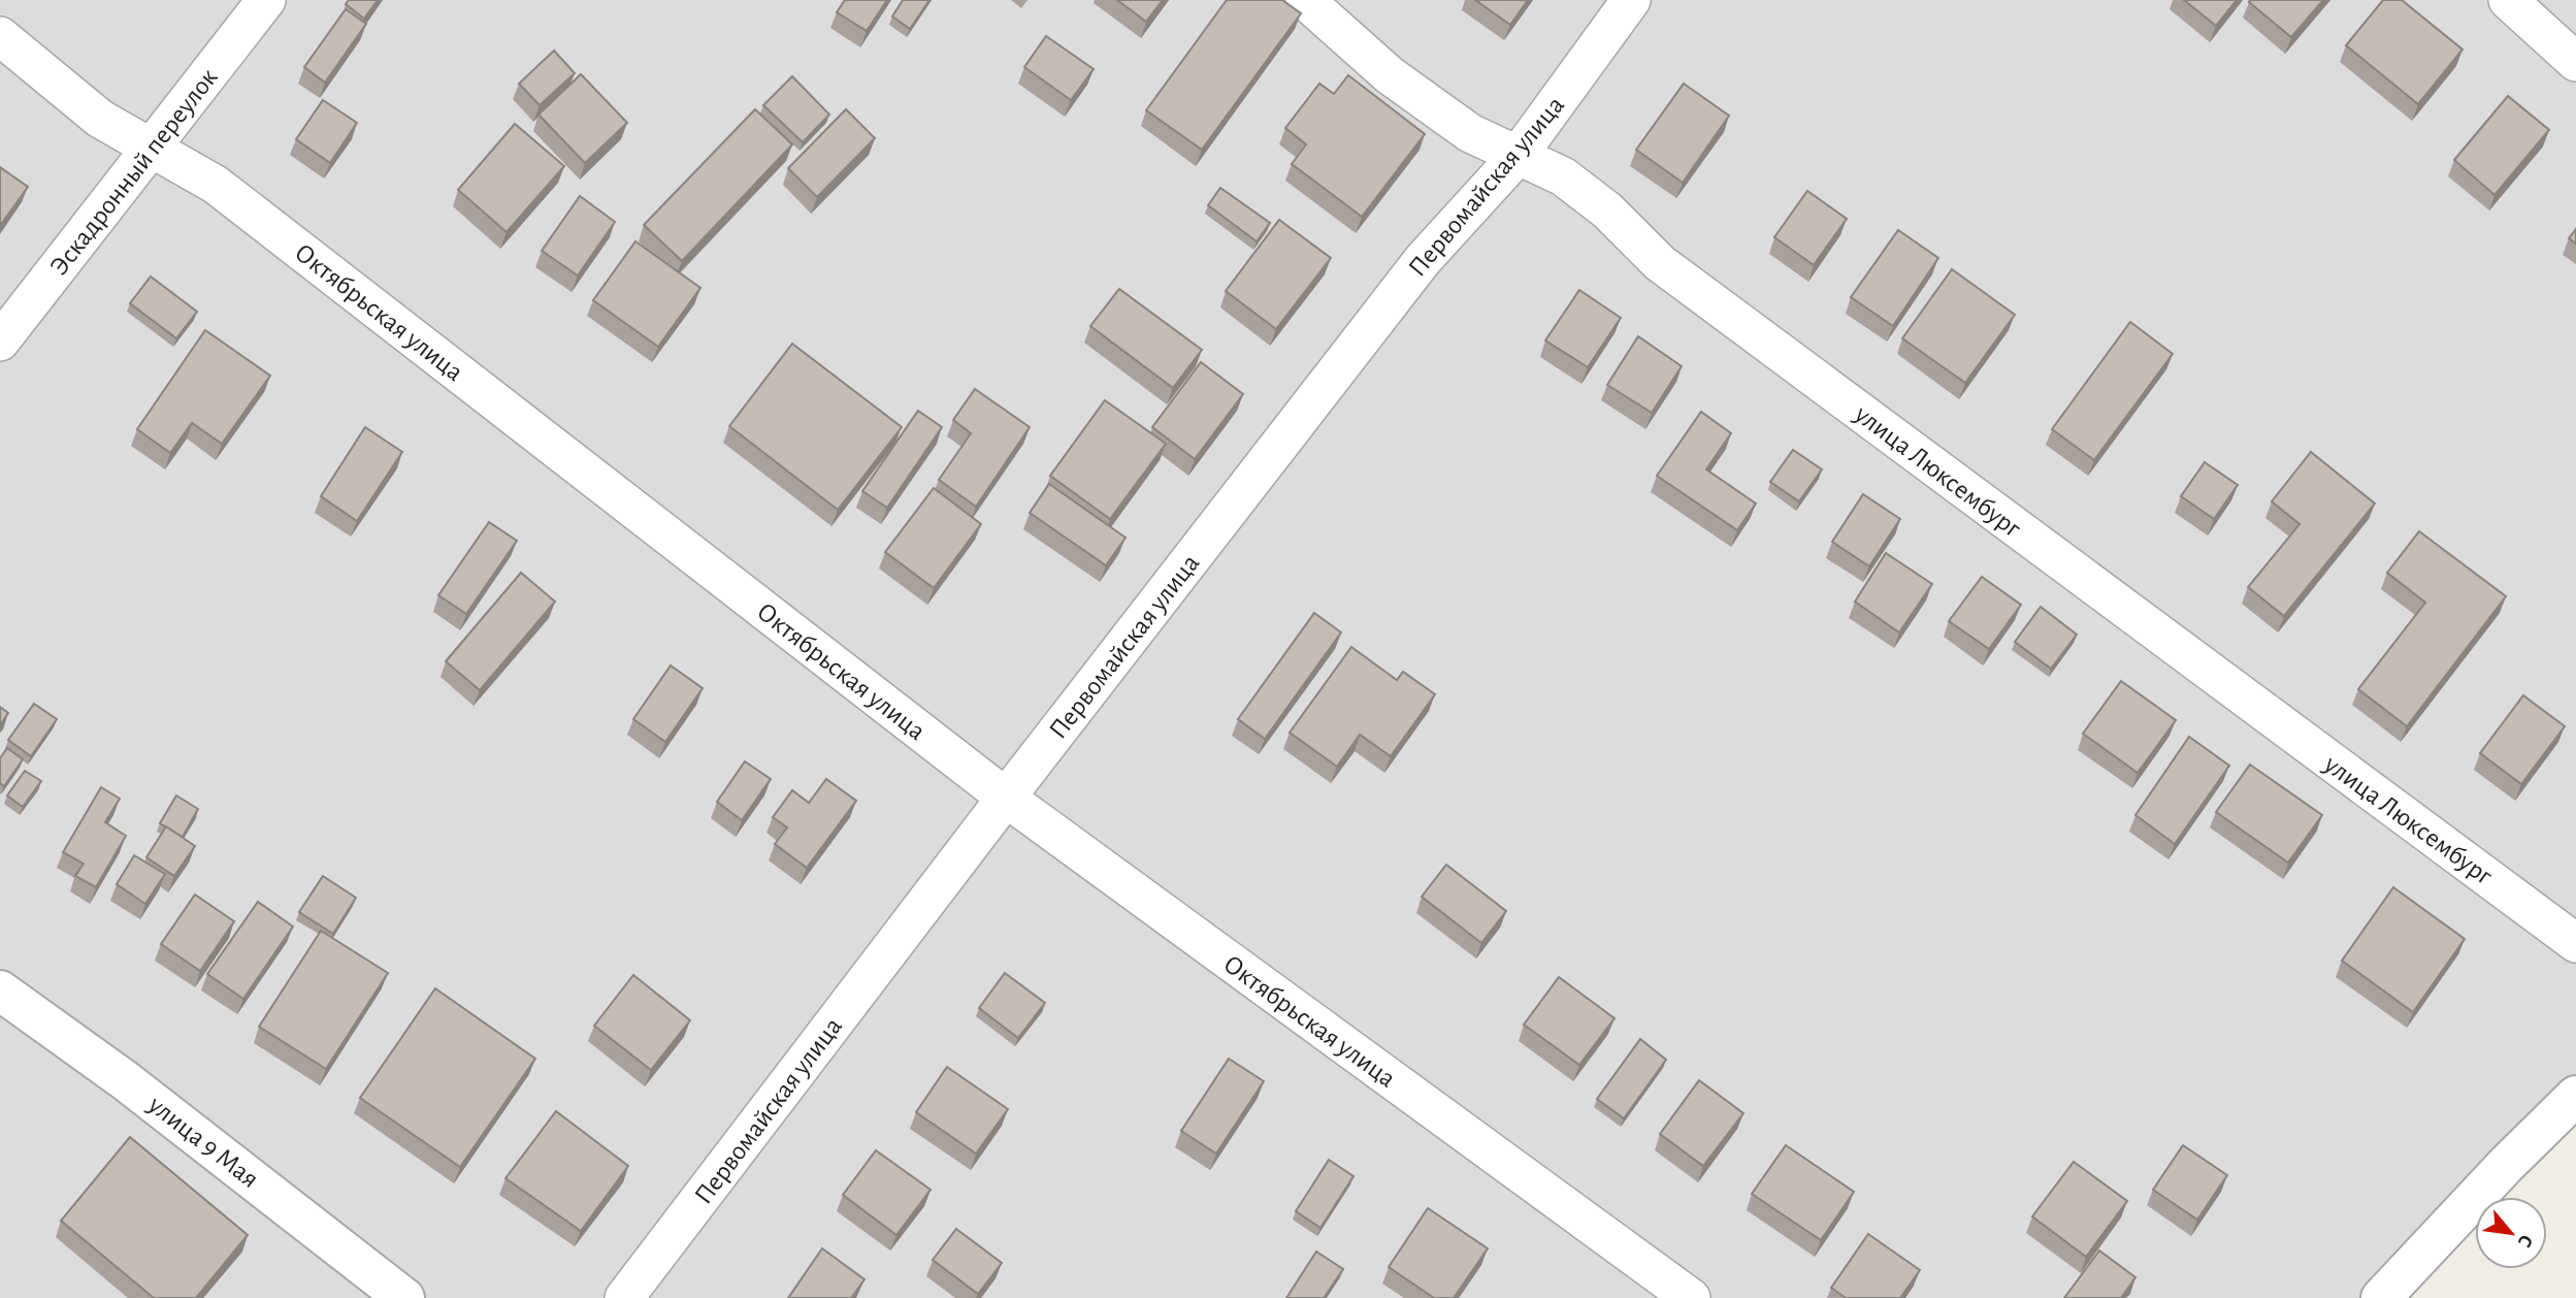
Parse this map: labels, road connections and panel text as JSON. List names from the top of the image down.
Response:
{
  "streets": {
    "street": [
      "Эскадронный переулок",
      "Первомайская улица",
      "Октябрьская улица",
      "улица Люксембург",
      "улица 9 Мая"
    ]
  },
  "crossings": [
    ["Эскадронный переулок", "Октябрьская улица"],
    ["Первомайская улица", "Октябрьская улица"],
    ["Первомайская улица", "улица Люксембург"]
  ],
  "north": "bottom right"
}
